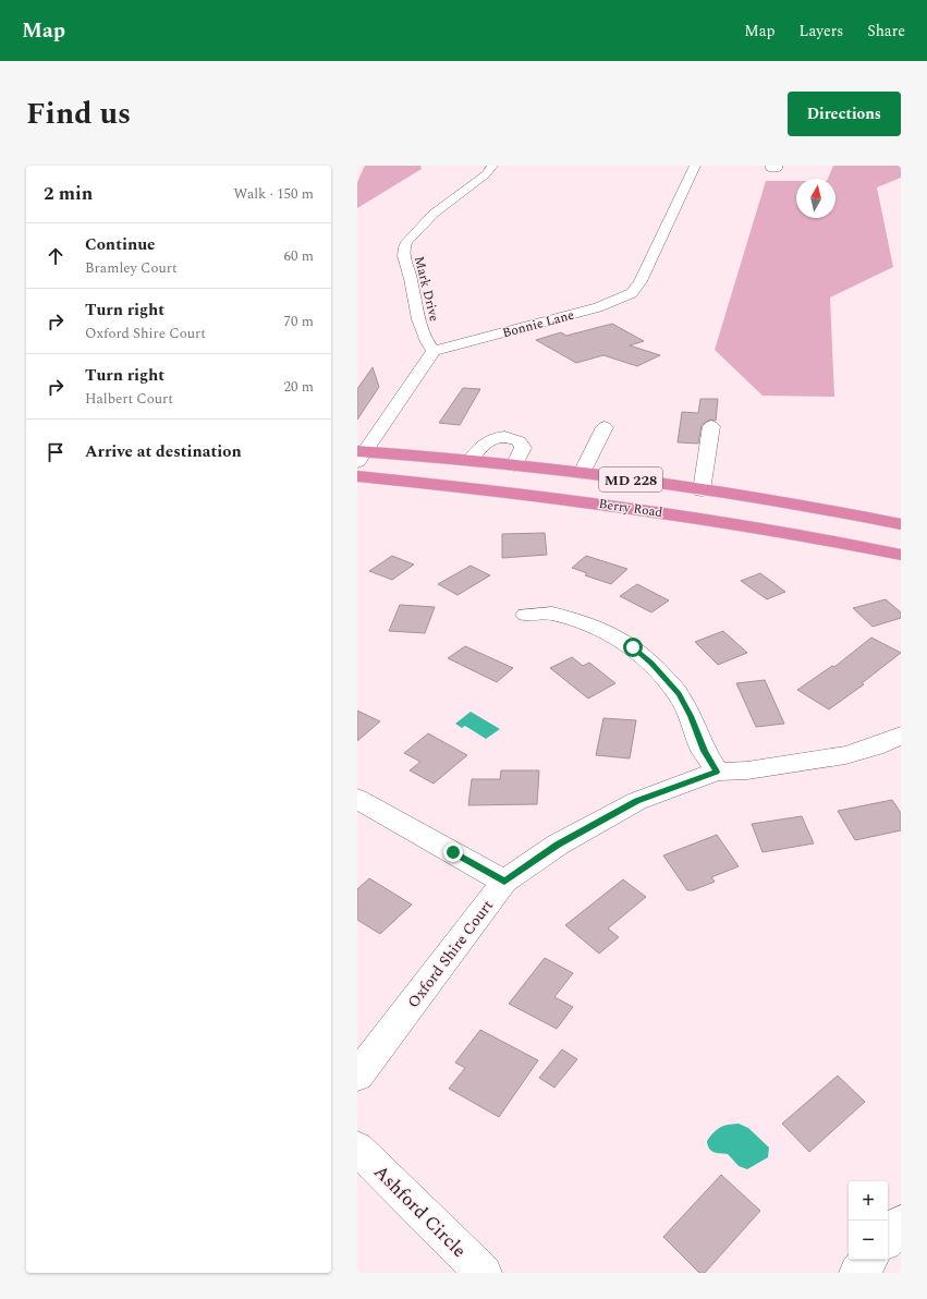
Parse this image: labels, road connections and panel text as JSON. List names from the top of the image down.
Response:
{
  "streets": {
    "highway": ["MD 228", "Berry Road"],
    "street": [
      "Mark Drive",
      "Bonnie Lane",
      "Oxford Shire Court",
      "Ashford Circle"
    ]
  },
  "crossings": [
    ["Mark Drive", "Bonnie Lane"]
  ],
  "north": "top",
  "page": {
    "header": "Map",
    "nav": ["Map", "Layers", "Share"],
    "title": "Find us",
    "buttons": "Directions",
    "heading": ["2 min", "Walk · 150 m"],
    "list": [
      ["Continue", "Bramley Court", "60 m"],
      ["Turn right", "Oxford Shire Court", "70 m"],
      ["Turn right", "Halbert Court", "20 m"],
      "Arrive at destination"
    ],
    "map_buttons": ["+", "−"]
  }
}
